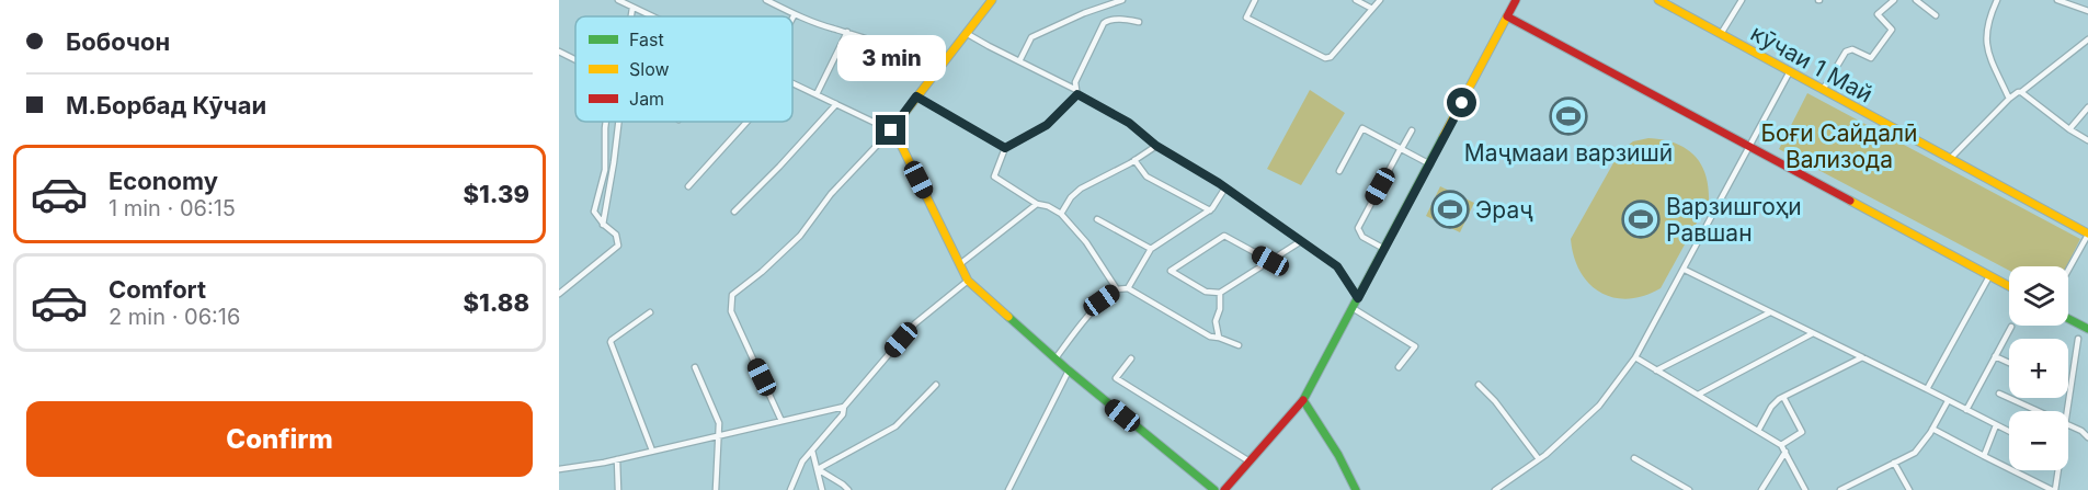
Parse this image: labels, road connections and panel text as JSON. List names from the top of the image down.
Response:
{
  "streets": {
    "street": ["кӯчаи 1 Май"]
  },
  "parks": ["Боғи Сайдалӣ Вализода"],
  "places": {
    "sports": ["Маҷмааи варзишӣ", "Эраҷ", "Варзишгоҳи Равшан"]
  },
  "legend": ["Fast", "Slow", "Jam"],
  "page": {
    "banner": ["Бобочон", "М.Борбад Кӯчаи"],
    "bubble": "3 min",
    "list": [
      {
        "name": "Economy",
        "note": "1 min · 06:15",
        "value": "$1.39"
      },
      {
        "name": "Comfort",
        "note": "2 min · 06:16",
        "value": "$1.88"
      }
    ],
    "map_buttons": ["+", "−"],
    "buttons": "Confirm"
  }
}
